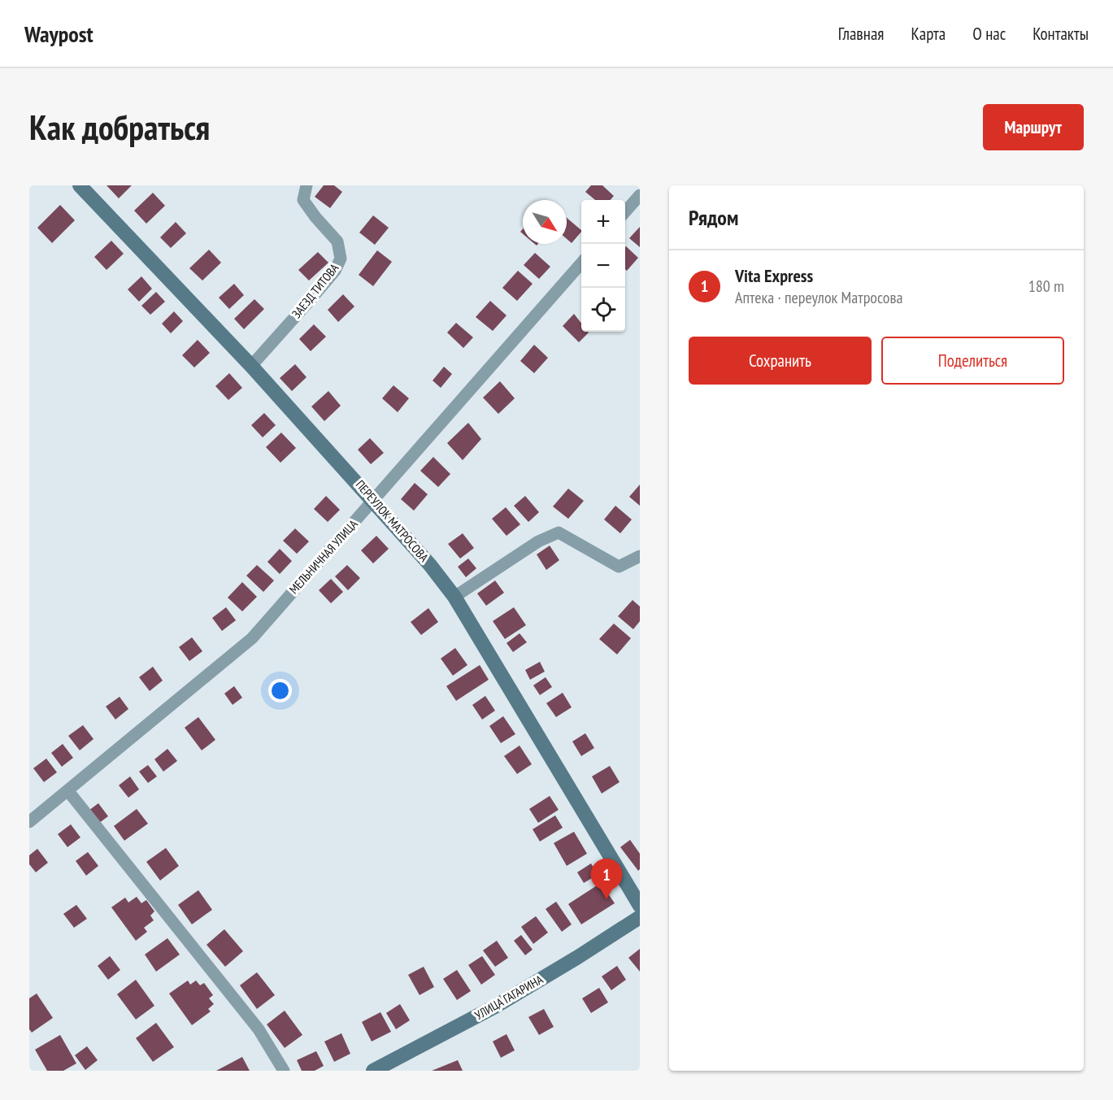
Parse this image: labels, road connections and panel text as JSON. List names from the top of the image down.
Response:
{
  "streets": {
    "main road": ["ПЕРЕУЛОК МАТРОСОВА", "УЛИЦА ГАГАРИНА"],
    "street": ["ЗАЕЗД ТИТОВА", "МЕЛЬНИЧНАЯ УЛИЦА"]
  },
  "crossings": [
    ["ЗАЕЗД ТИТОВА", "ПЕРЕУЛОК МАТРОСОВА"],
    ["ПЕРЕУЛОК МАТРОСОВА", "МЕЛЬНИЧНАЯ УЛИЦА"]
  ],
  "north": "bottom right",
  "page": {
    "header": "Waypost",
    "nav": [
      "Главная",
      "Карта",
      "О нас",
      "Контакты"
    ],
    "buttons": [
      "Маршрут",
      ["Сохранить", "Поделиться"]
    ],
    "title": "Как добраться",
    "heading": "Рядом",
    "map_buttons": ["+", "−"],
    "list": [
      {
        "mark": "1",
        "name": "Vita Express",
        "note": "Аптека · переулок Матросова",
        "value": "180 m"
      }
    ],
    "pins": "1"
  }
}
